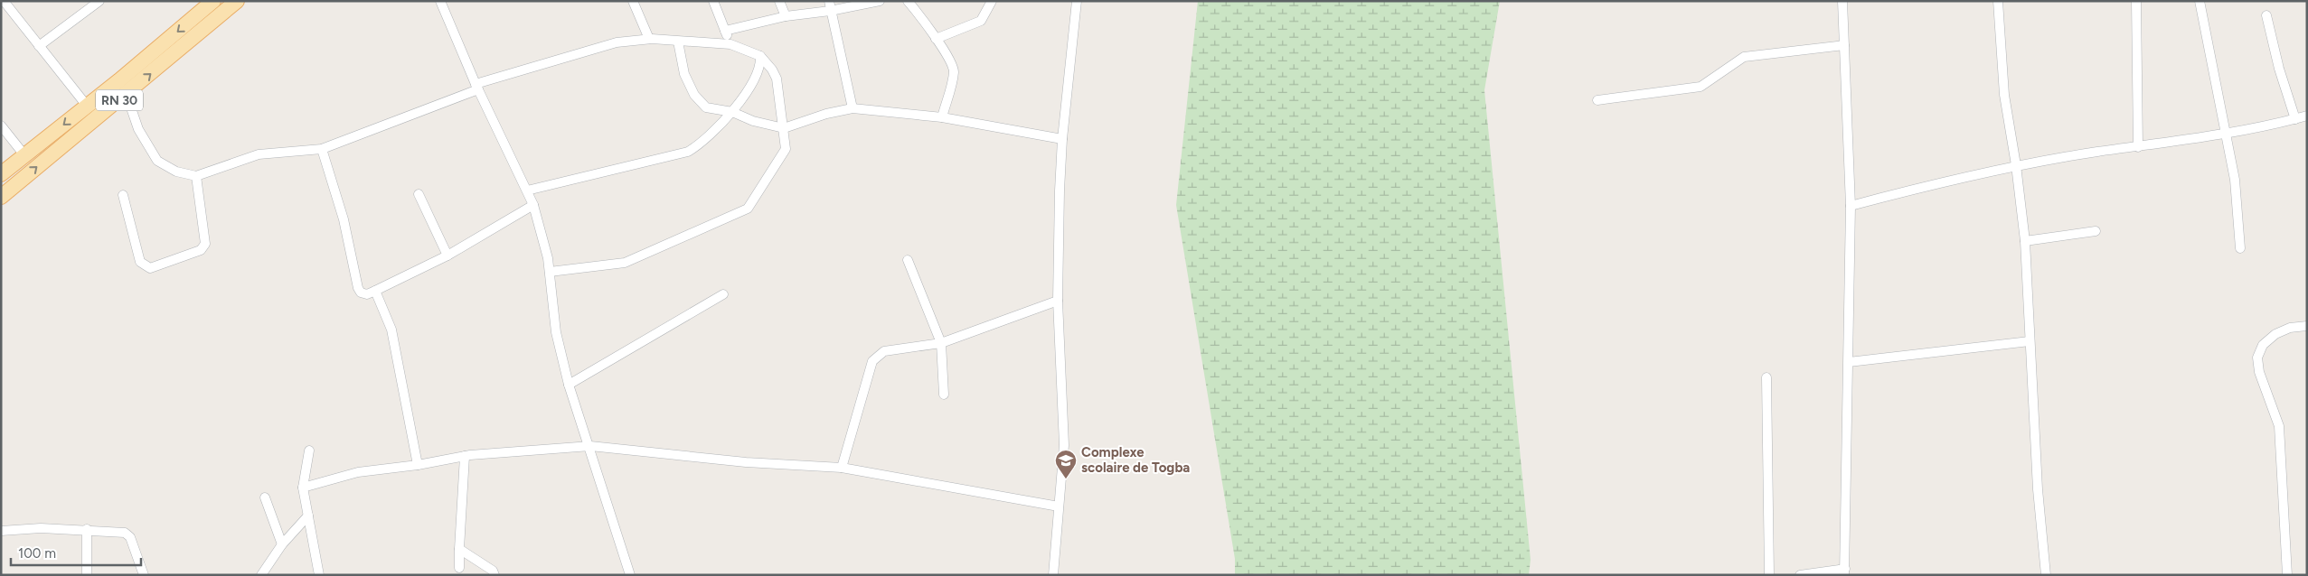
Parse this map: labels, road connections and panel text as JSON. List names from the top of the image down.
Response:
{
  "streets": {
    "main road": ["RN 30"]
  },
  "places": {
    "school or university": ["Complexe scolaire de Togba"]
  },
  "scale_bar": "100 m"
}
